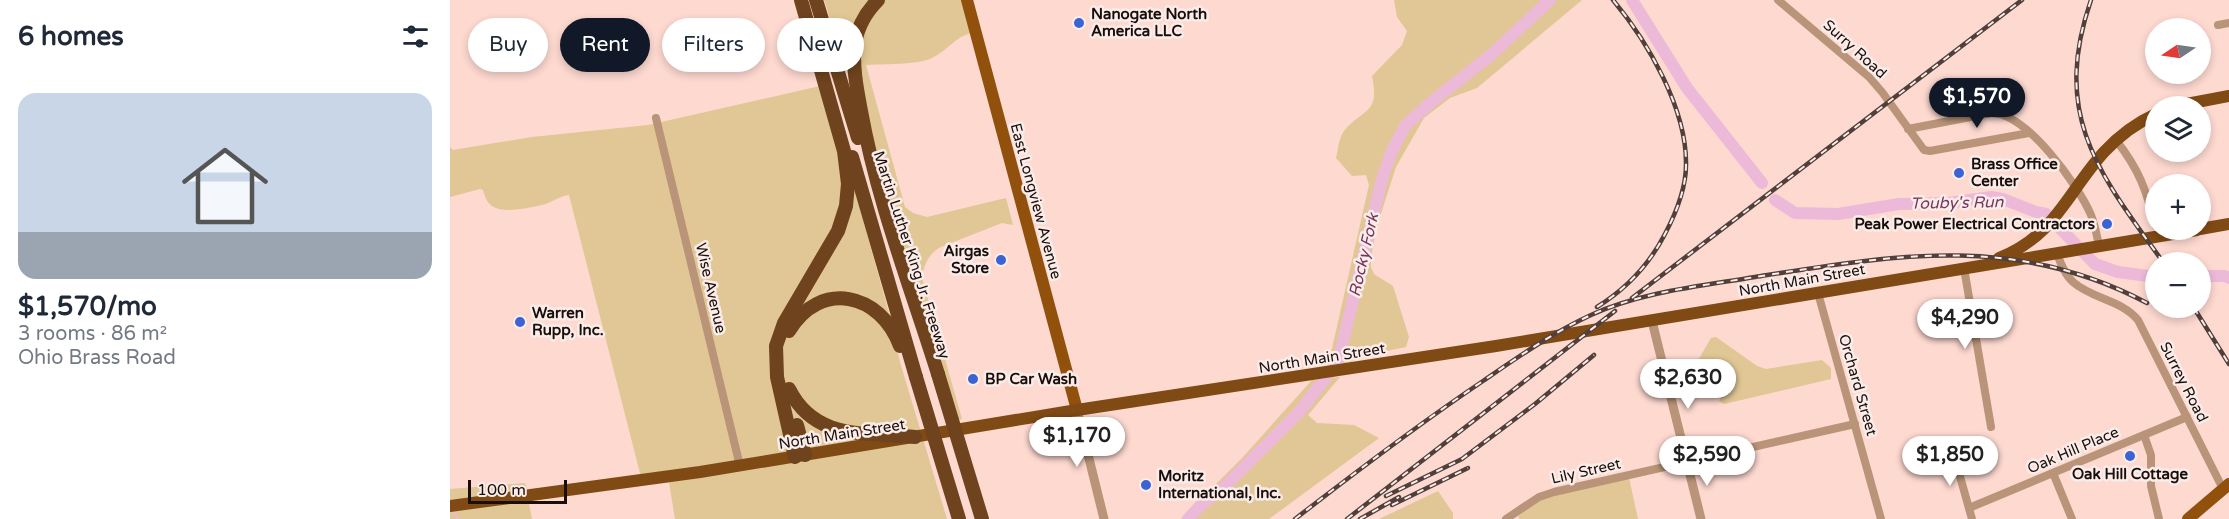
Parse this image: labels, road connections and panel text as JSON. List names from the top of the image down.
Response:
{
  "streets": {
    "highway": ["Martin Luther King Jr. Freeway", "North Main Street"],
    "main road": ["East Longview Avenue"],
    "street": [
      "Surry Road",
      "Wise Avenue",
      "Surrey Road",
      "Orchard Street",
      "Oak Hill Place",
      "Lily Street"
    ]
  },
  "crossings": [
    ["East Longview Avenue", "North Main Street"],
    ["North Main Street", "Wise Avenue"],
    ["North Main Street", "Surrey Road"],
    ["North Main Street", "Orchard Street"],
    ["Surrey Road", "Oak Hill Place"],
    ["Orchard Street", "Lily Street"]
  ],
  "water": ["Touby's Run", "Rocky Fork"],
  "places": [
    "Nanogate North America LLC",
    "Brass Office Center",
    "Peak Power Electrical Contractors",
    "Airgas Store",
    "Warren Rupp, Inc.",
    "BP Car Wash",
    "Oak Hill Cottage",
    "Moritz International, Inc."
  ],
  "scale_bar": "100 m",
  "north": "left",
  "page": {
    "heading": "6 homes",
    "map_buttons": ["+", "−"],
    "chip": [
      "Buy",
      "Rent",
      "Filters",
      "New"
    ],
    "list": [
      {
        "name": "$1,570/mo",
        "note": "3 rooms · 86 m² · Ohio Brass Road"
      }
    ],
    "price": [
      "$1,570",
      "$4,290",
      "$2,630",
      "$1,170",
      "$2,590",
      "$1,850"
    ],
    "scale": "100 m"
  }
}
